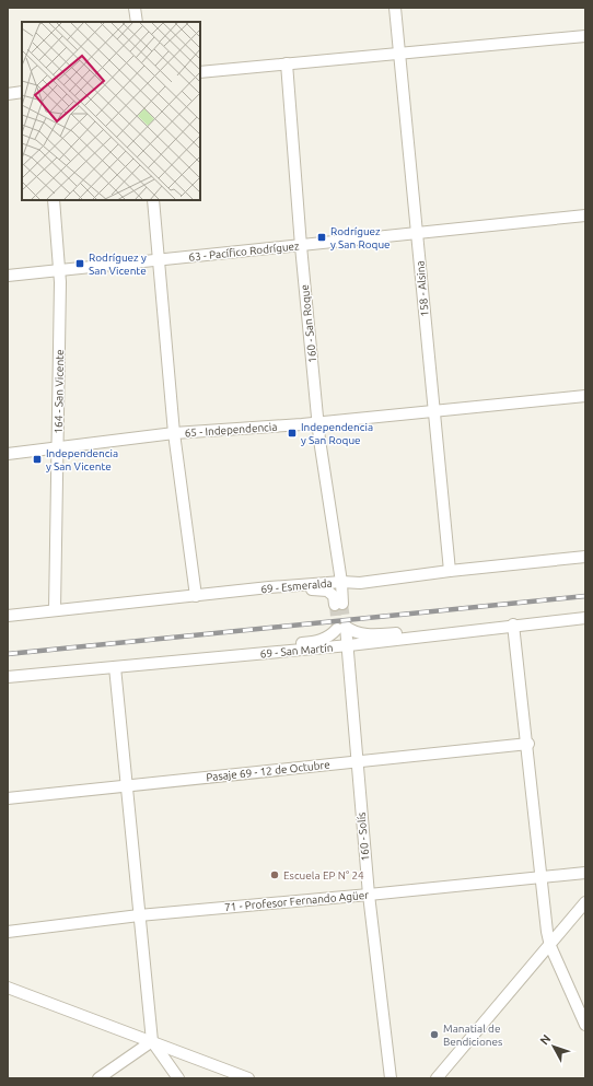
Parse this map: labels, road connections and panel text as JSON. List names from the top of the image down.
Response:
{
  "streets": {
    "street": [
      "63 - Pacífico Rodríguez",
      "158 - Alsina",
      "160 - San Roque",
      "164 - San Vicente",
      "65 - Independencia",
      "69 - Esmeralda",
      "69 - San Martín",
      "Pasaje 69 - 12 de Octubre",
      "160 - Solís",
      "71 - Profesor Fernando Agüer"
    ]
  },
  "crossings": [
    ["63 - Pacífico Rodríguez", "158 - Alsina"],
    ["63 - Pacífico Rodríguez", "160 - San Roque"],
    ["63 - Pacífico Rodríguez", "164 - San Vicente"],
    ["158 - Alsina", "65 - Independencia"],
    ["158 - Alsina", "69 - Esmeralda"],
    ["160 - San Roque", "65 - Independencia"],
    ["160 - San Roque", "69 - Esmeralda"],
    ["164 - San Vicente", "65 - Independencia"],
    ["164 - San Vicente", "69 - Esmeralda"],
    ["69 - San Martín", "160 - Solís"],
    ["Pasaje 69 - 12 de Octubre", "160 - Solís"],
    ["160 - Solís", "71 - Profesor Fernando Agüer"]
  ],
  "places": {
    "transit": [
      "Rodríguez y San Roque",
      "Rodríguez y San Vicente",
      "Independencia y San Roque",
      "Independencia y San Vicente"
    ],
    "other": ["Escuela EP N° 24", "Manatial de Bendiciones"]
  },
  "north": "top left"
}
